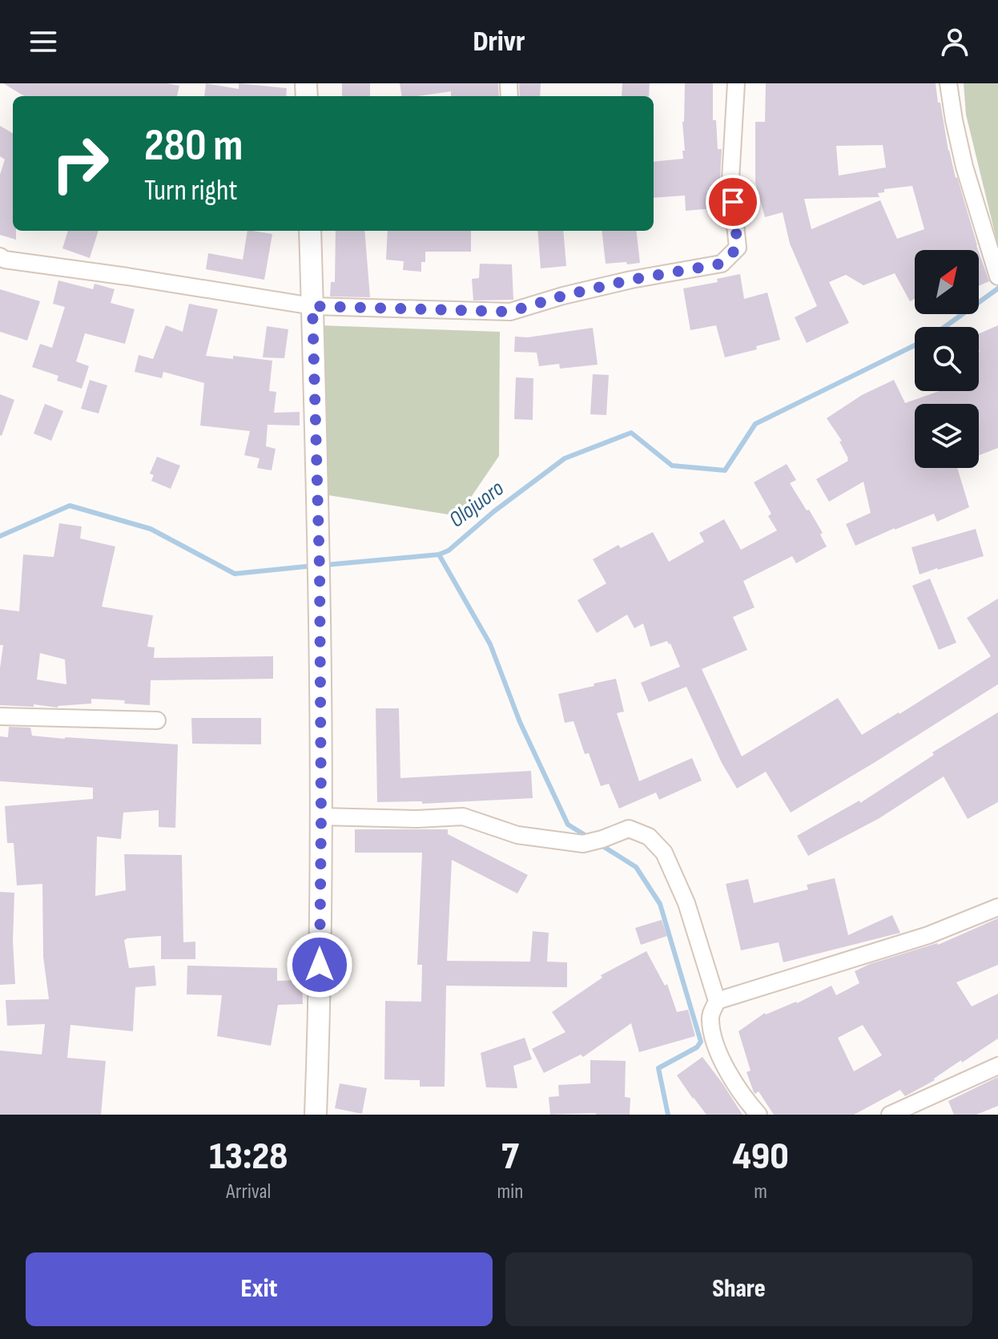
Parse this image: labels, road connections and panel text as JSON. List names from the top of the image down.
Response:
{
  "water": ["Olojuoro"],
  "north": "top right",
  "page": {
    "header": "Drivr",
    "turn": ["280 m", "Turn right"],
    "eta": [
      "13:28",
      "Arrival",
      "7",
      "min",
      "490",
      "m"
    ],
    "buttons": ["Exit", "Share"]
  }
}
